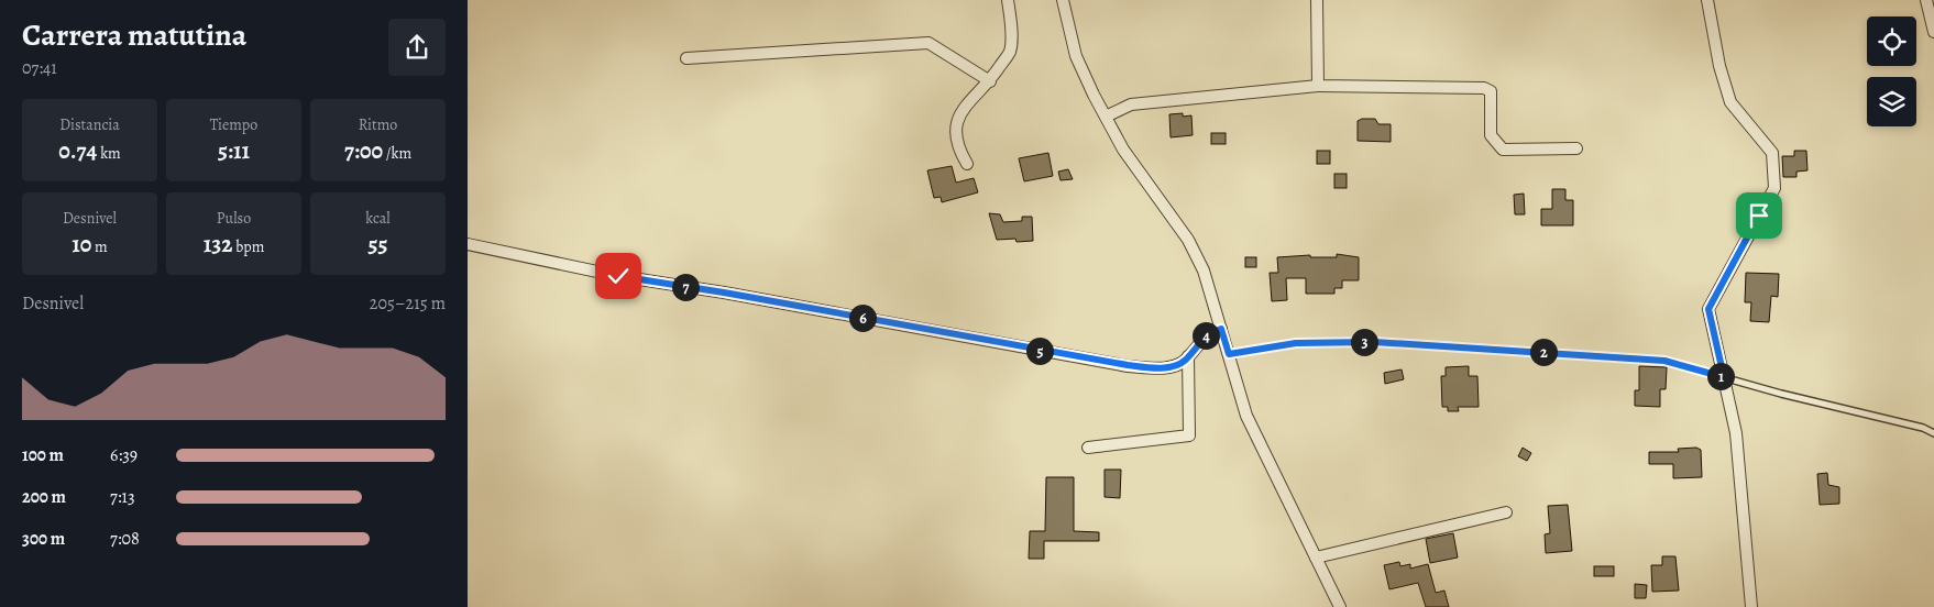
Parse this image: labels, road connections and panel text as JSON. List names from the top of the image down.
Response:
{
  "page": {
    "heading": ["Carrera matutina", "07:41"],
    "stats": [
      ["Distancia", "0.74 km"],
      ["Tiempo", "5:11"],
      ["Ritmo", "7:00 /km"],
      ["Desnivel", "10 m"],
      ["Pulso", "132 bpm"],
      ["kcal", "55"]
    ],
    "pins": [
      "7",
      "6",
      "4",
      "3",
      "5",
      "2",
      "1"
    ],
    "chart": ["Desnivel", "205–215 m"],
    "list": [
      {
        "name": "100 m",
        "note": "6:39"
      },
      {
        "name": "200 m",
        "note": "7:13"
      },
      {
        "name": "300 m",
        "note": "7:08"
      }
    ]
  }
}
